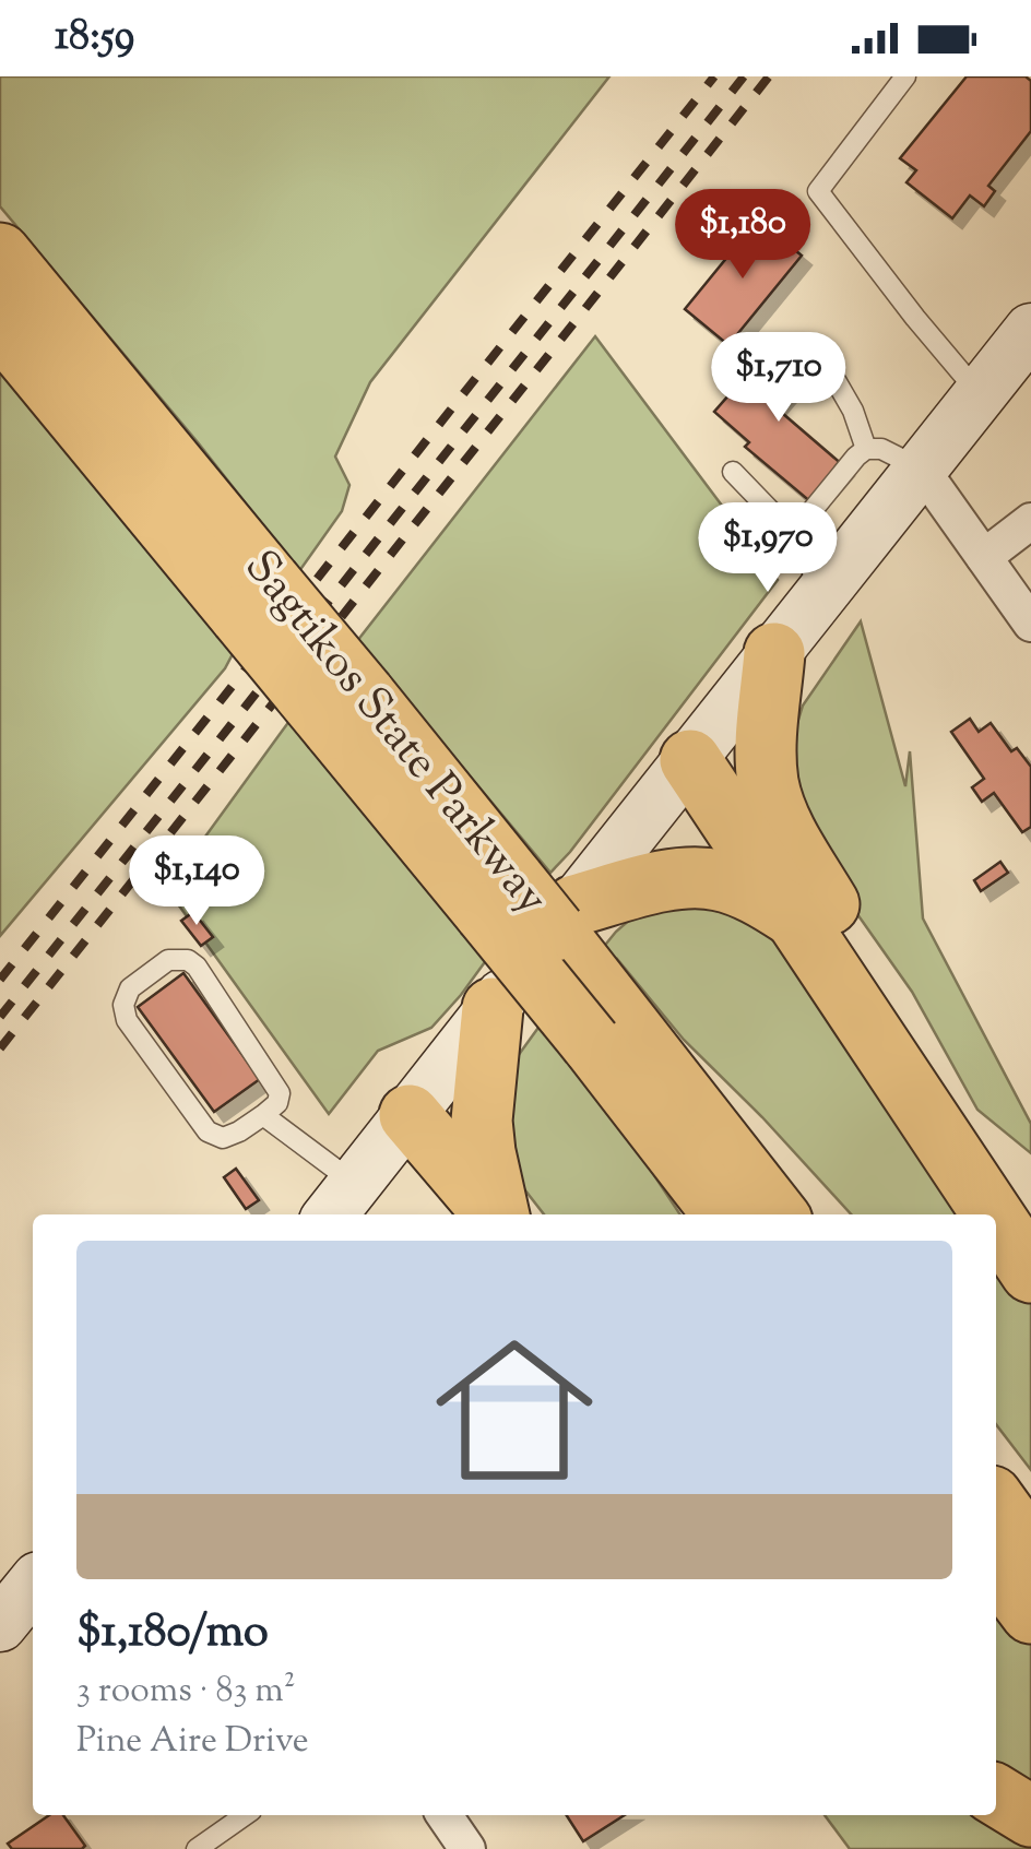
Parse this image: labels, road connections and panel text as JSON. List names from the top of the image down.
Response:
{
  "streets": {
    "highway": ["Sagtikos State Parkway"]
  },
  "page": {
    "status": "18:59",
    "price": [
      "$1,180",
      "$1,710",
      "$1,970",
      "$1,140"
    ],
    "list": [
      {
        "name": "$1,180/mo",
        "note": "3 rooms · 83 m² · Pine Aire Drive"
      }
    ]
  }
}
